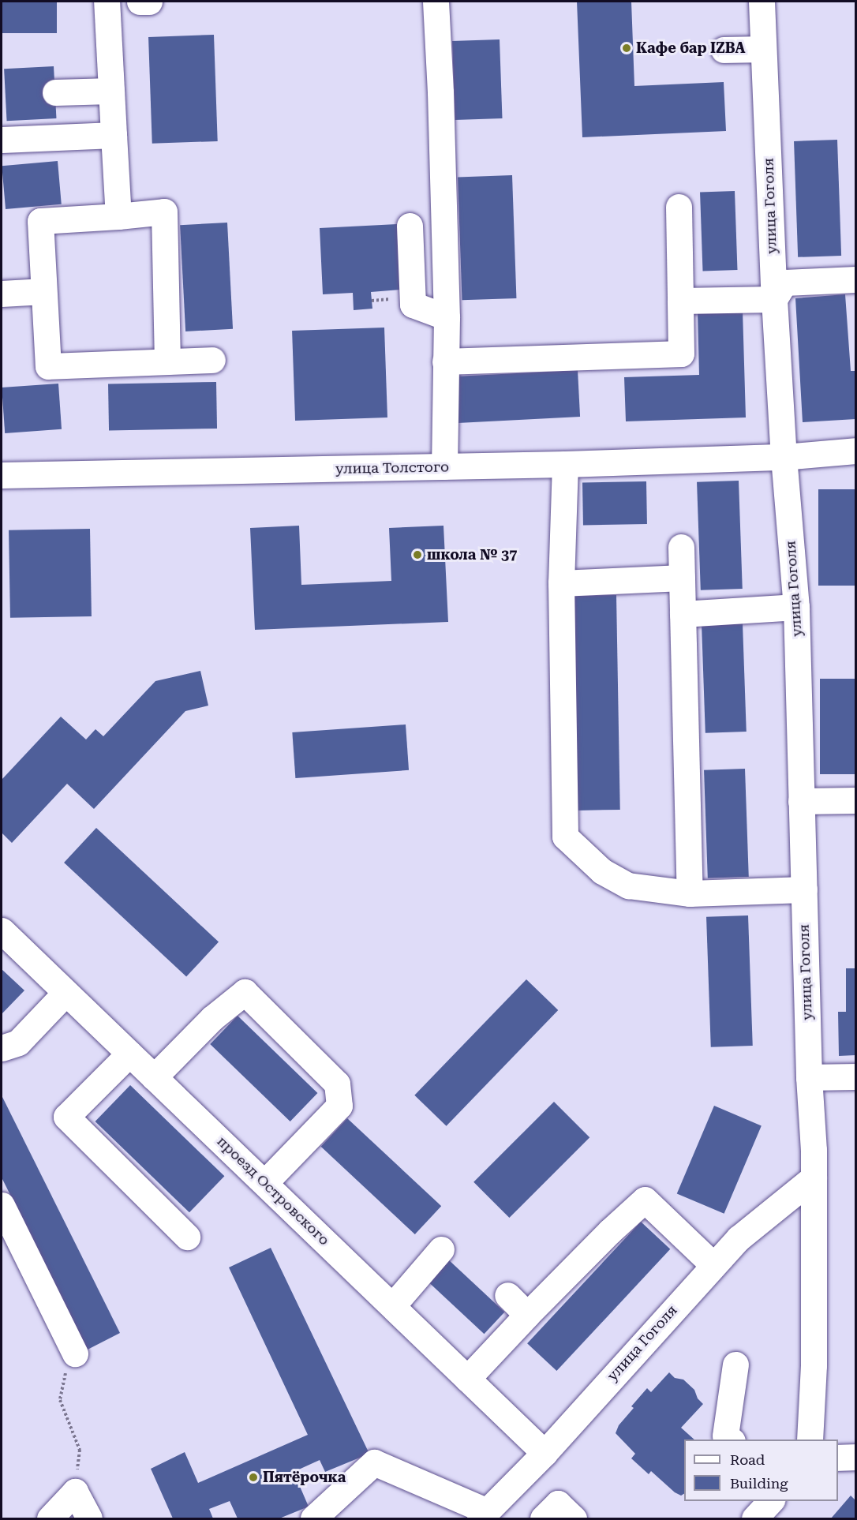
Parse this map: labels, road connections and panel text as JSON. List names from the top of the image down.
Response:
{
  "streets": {
    "street": ["улица Гоголя", "улица Толстого", "проезд Островского"]
  },
  "crossings": [
    ["улица Гоголя", "улица Толстого"],
    ["улица Гоголя", "проезд Островского"]
  ],
  "places": ["Кафе бар IZBA", "школа № 37", "Пятёрочка"],
  "legend": ["Road", "Building"]
}
